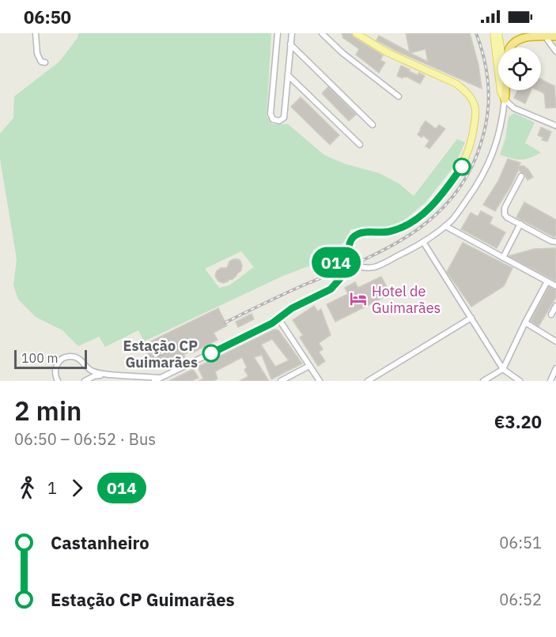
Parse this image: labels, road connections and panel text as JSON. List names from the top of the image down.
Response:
{
  "places": {
    "hotel": ["Hotel de Guimarães"],
    "other": ["Estação CP Guimarães"]
  },
  "lines": ["bus line 014"],
  "scale_bar": "100 m",
  "page": {
    "status": "06:50",
    "on_map": "014",
    "scale": "100 m",
    "heading": ["2 min", "06:50 – 06:52 · Bus", "€3.20"],
    "legs": ["1", "014"],
    "list": [
      {
        "name": "Castanheiro",
        "value": "06:51"
      },
      {
        "name": "Estação CP Guimarães",
        "value": "06:52"
      }
    ]
  }
}
